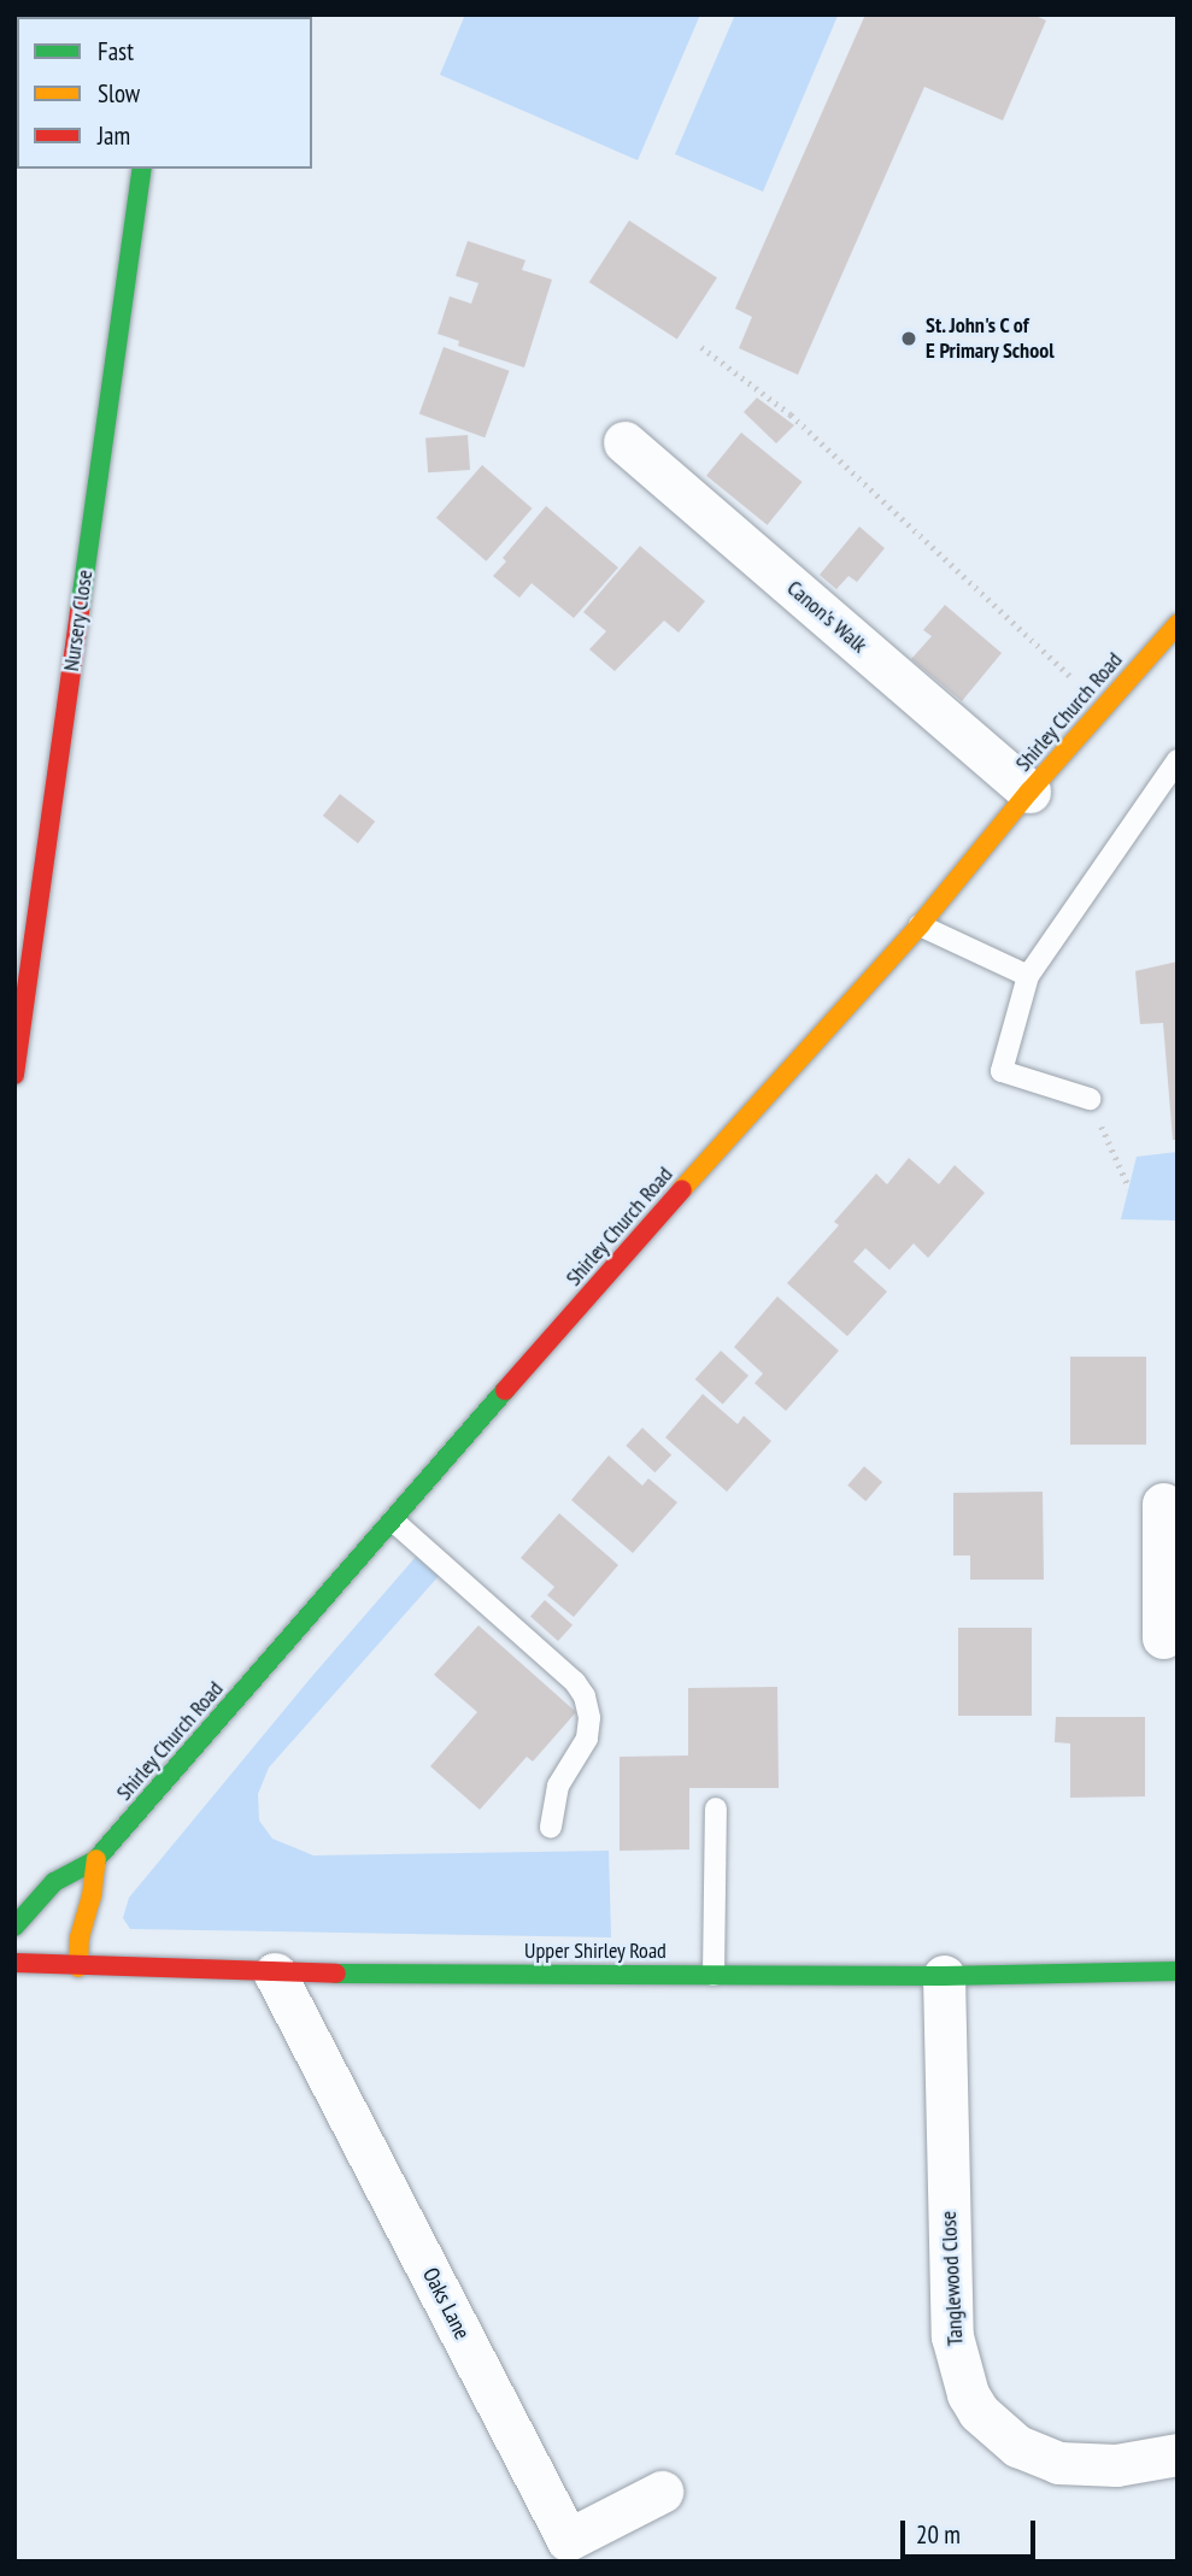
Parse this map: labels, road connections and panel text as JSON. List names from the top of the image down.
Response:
{
  "streets": {
    "street": [
      "Canon's Walk",
      "Nursery Close",
      "Shirley Church Road",
      "Upper Shirley Road",
      "Tanglewood Close",
      "Oaks Lane"
    ]
  },
  "crossings": [
    ["Canon's Walk", "Shirley Church Road"],
    ["Upper Shirley Road", "Tanglewood Close"],
    ["Upper Shirley Road", "Oaks Lane"]
  ],
  "places": ["St. John's C of E Primary School"],
  "legend": ["Fast", "Slow", "Jam"],
  "scale_bar": "20 m"
}
